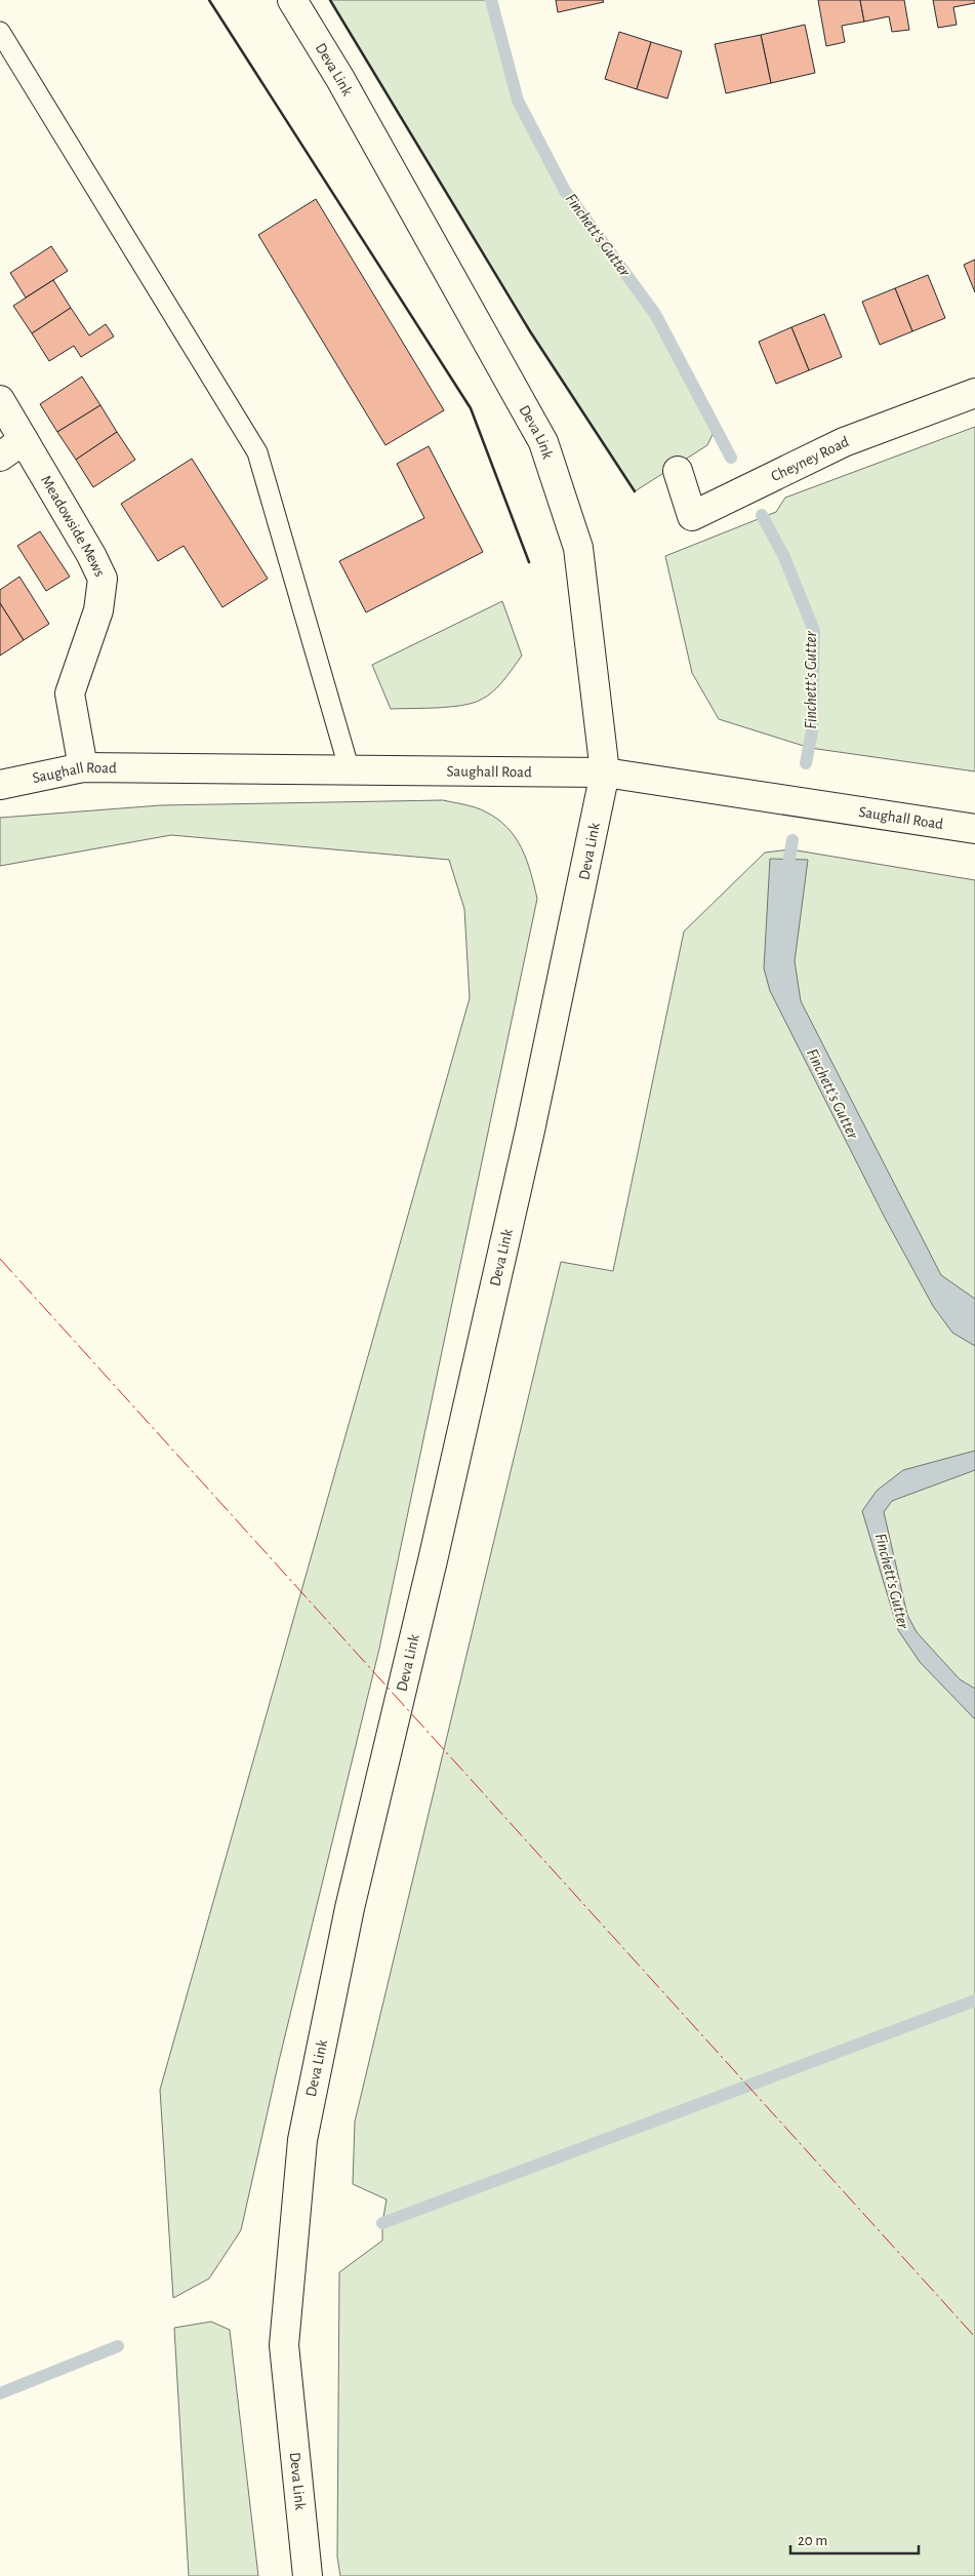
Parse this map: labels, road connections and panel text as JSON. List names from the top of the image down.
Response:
{
  "streets": {
    "main road": [
      "Deva Link",
      "Cheyney Road",
      "Meadowside Mews",
      "Saughall Road"
    ]
  },
  "crossings": [
    ["Deva Link", "Saughall Road"],
    ["Meadowside Mews", "Saughall Road"]
  ],
  "water": ["Finchett's Gutter"],
  "scale_bar": "20 m"
}
